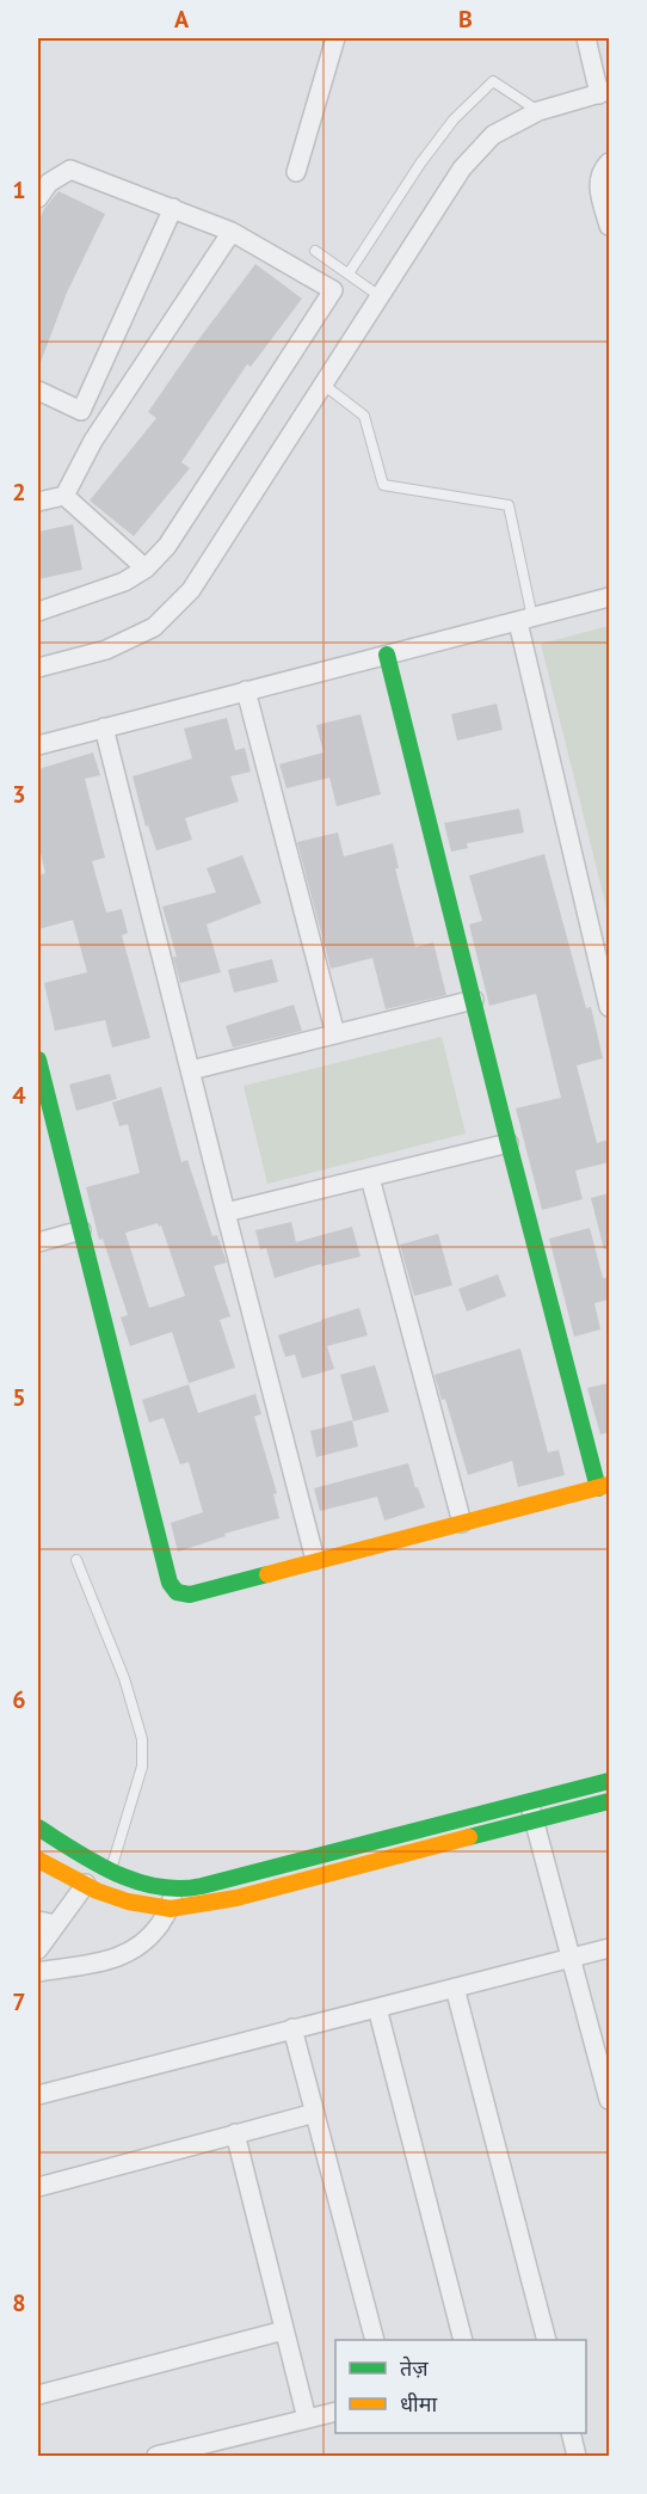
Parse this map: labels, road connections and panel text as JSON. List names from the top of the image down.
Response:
{
  "legend": ["तेज़", "धीमा"],
  "grid": {
    "columns": ["A", "B"],
    "rows": [
      "1",
      "2",
      "3",
      "4",
      "5",
      "6",
      "7",
      "8"
    ]
  }
}
